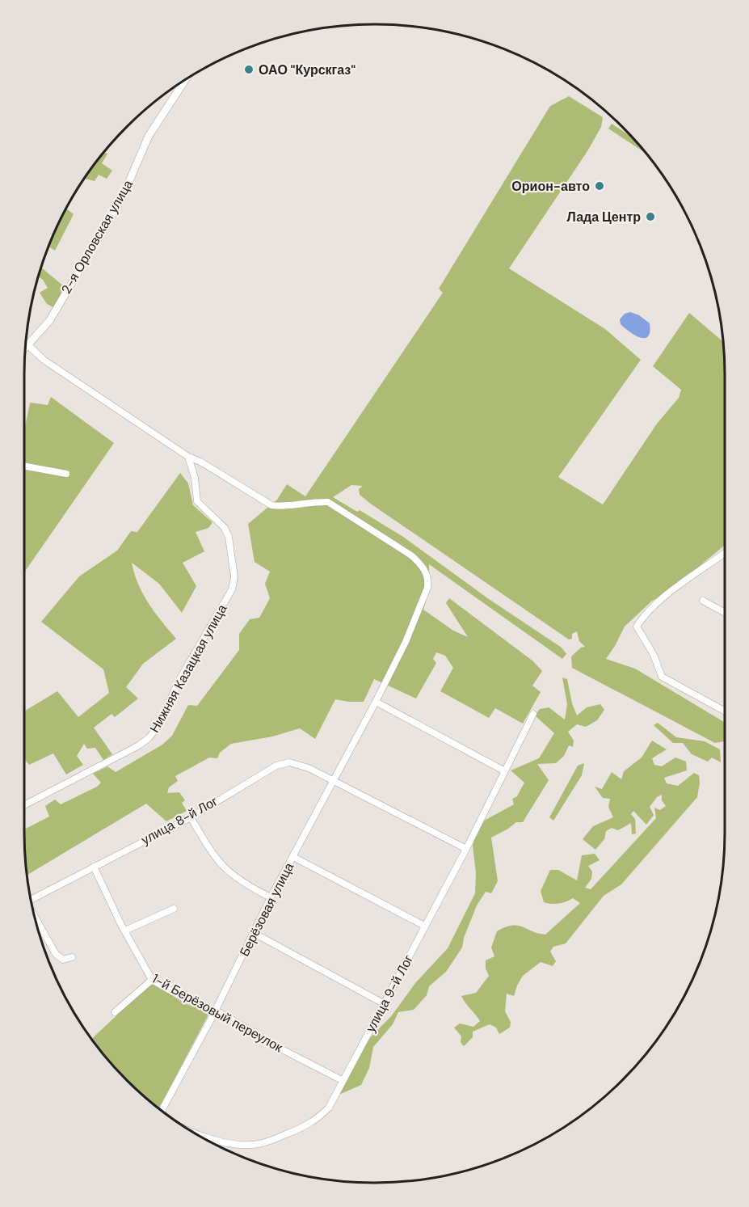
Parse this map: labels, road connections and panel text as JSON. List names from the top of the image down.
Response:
{
  "streets": {
    "street": [
      "2-я Орловская улица",
      "Нижняя Казацкая улица",
      "улица 8-й Лог",
      "Берёзовая улица",
      "улица 9-й Лог",
      "1-й Берёзовый переулок"
    ]
  },
  "crossings": [
    ["Нижняя Казацкая улица", "Берёзовая улица"],
    ["улица 8-й Лог", "Берёзовая улица"],
    ["улица 8-й Лог", "улица 9-й Лог"],
    ["улица 8-й Лог", "1-й Берёзовый переулок"],
    ["Берёзовая улица", "1-й Берёзовый переулок"],
    ["улица 9-й Лог", "1-й Берёзовый переулок"]
  ],
  "places": ["ОАО \"Курскгаз\"", "Орион-авто", "Лада Центр"]
}
